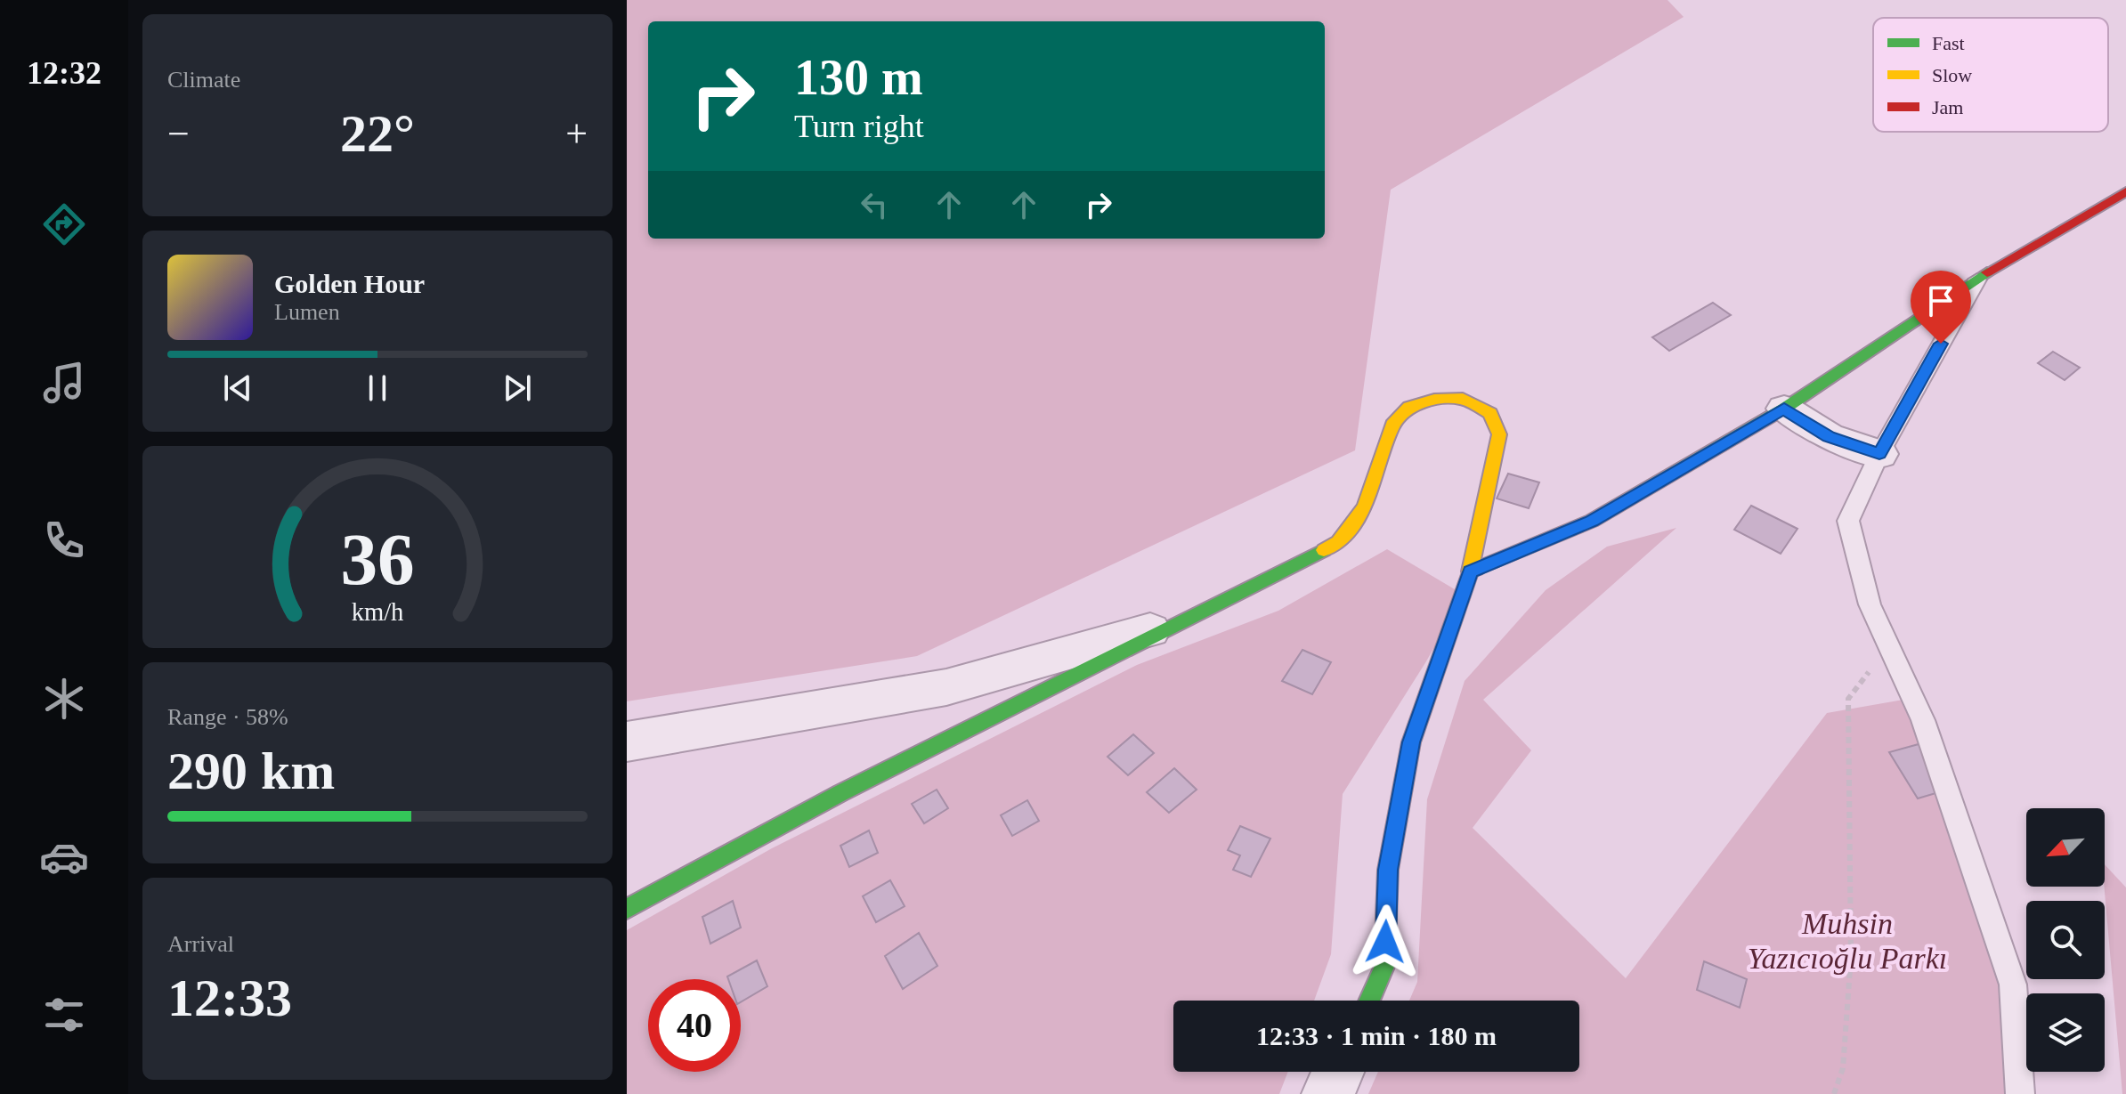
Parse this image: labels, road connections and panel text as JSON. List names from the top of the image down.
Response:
{
  "parks": ["Muhsin Yazıcıoğlu Parkı"],
  "legend": ["Fast", "Slow", "Jam"],
  "north": "bottom left",
  "page": {
    "tabs": "12:32",
    "tile": [
      "Climate",
      ["Range · 58%", "290 km"],
      ["Arrival", "12:33"]
    ],
    "turn": ["130 m", "Turn right"],
    "heat": ["−", "22°", "+"],
    "song": ["Golden Hour", "Lumen"],
    "limit": "40",
    "trip": "12:33 · 1 min · 180 m",
    "gauge": ["36", "km/h"]
  }
}
